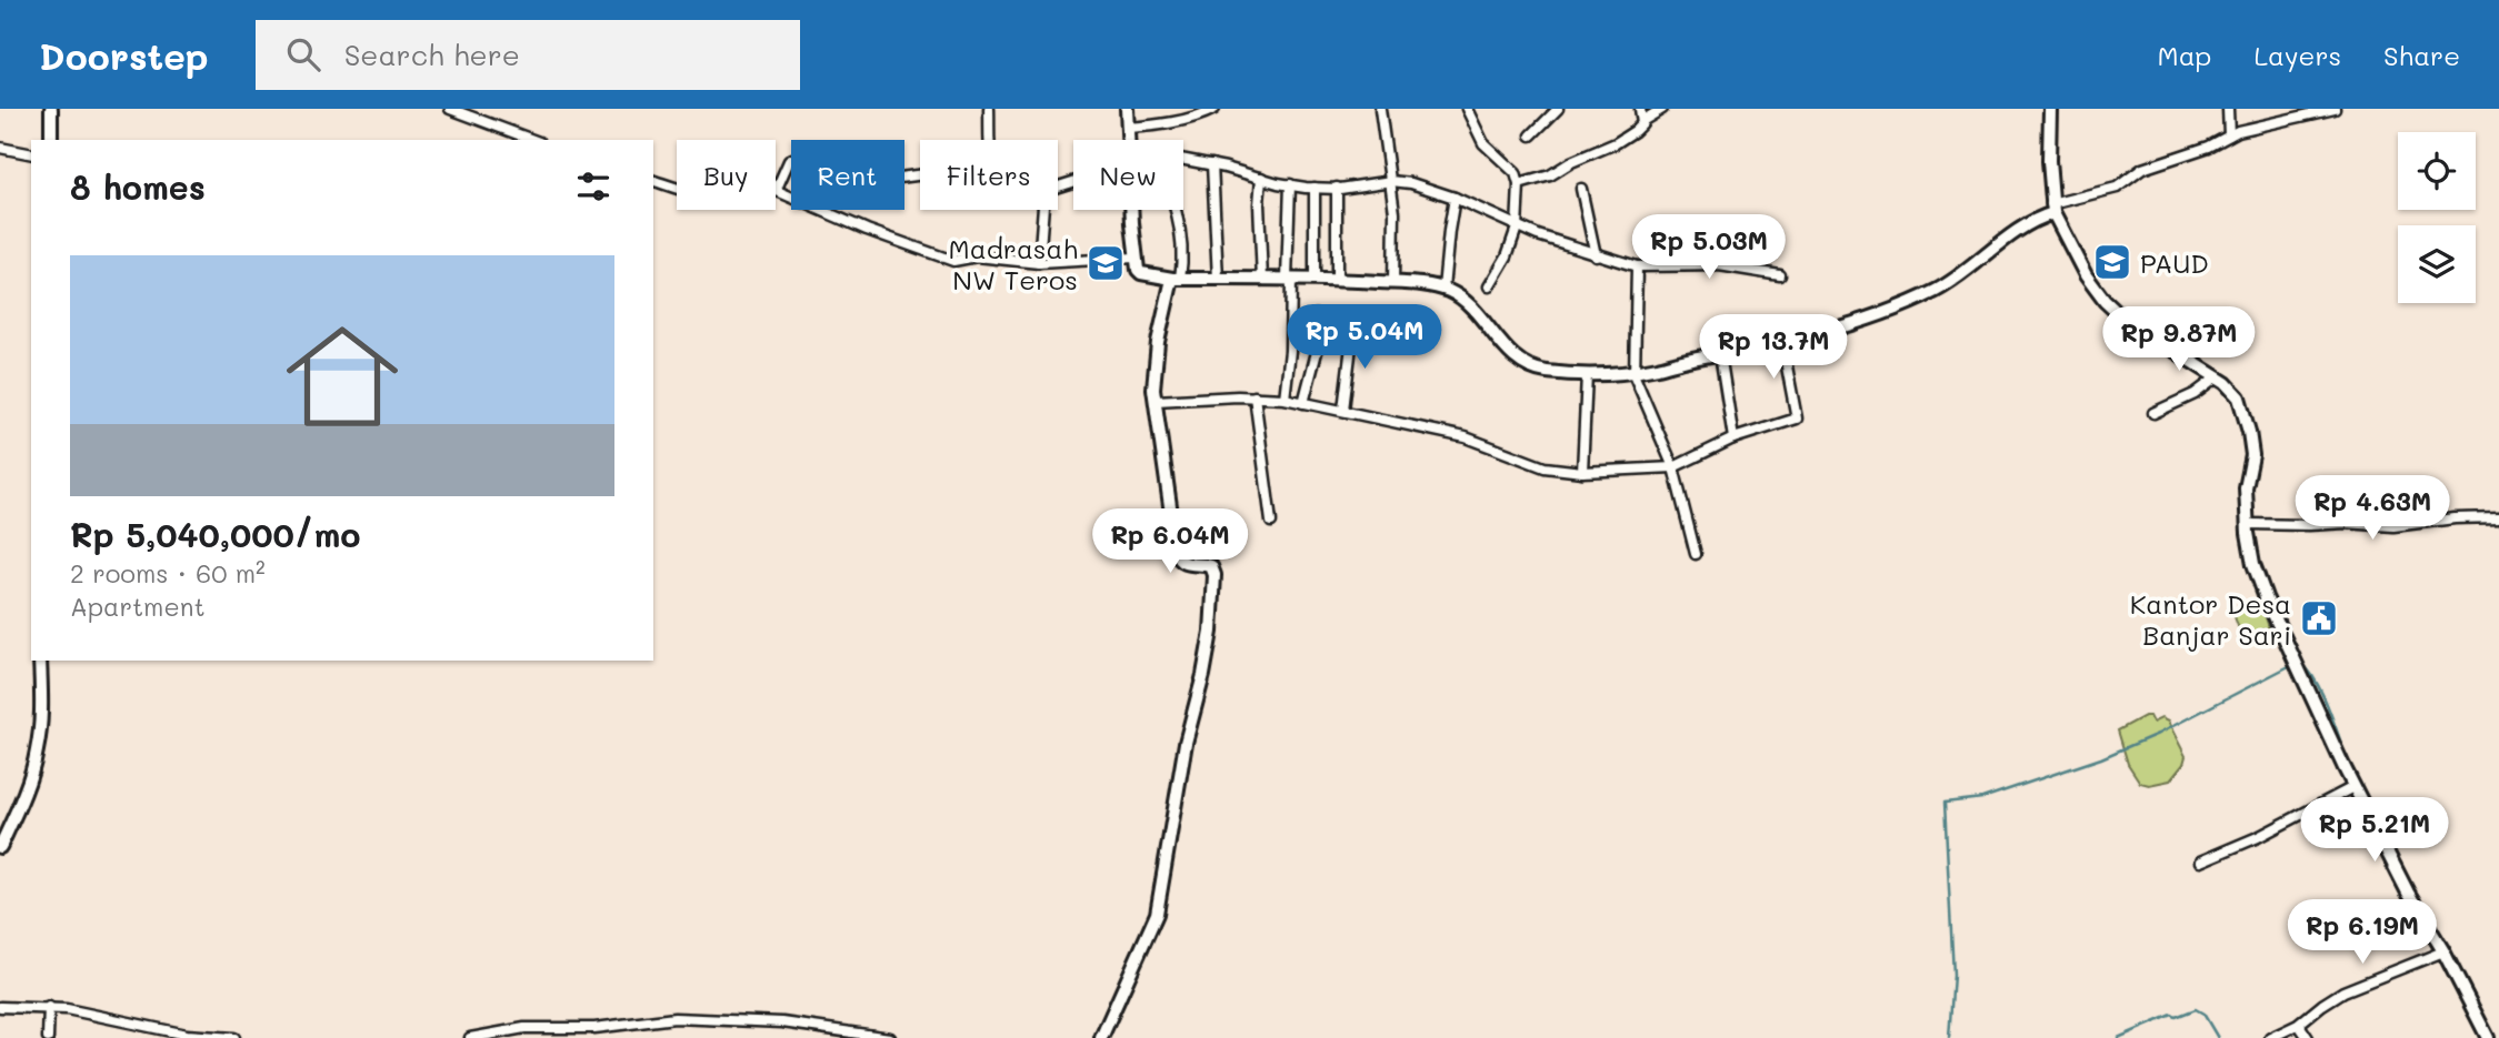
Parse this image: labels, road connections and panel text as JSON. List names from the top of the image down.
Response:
{
  "places": {
    "school or university": ["PAUD", "Madrasah NW Teros"],
    "public building": ["Kantor Desa Banjar Sari"]
  },
  "page": {
    "header": "Doorstep",
    "search": "Search here",
    "nav": ["Map", "Layers", "Share"],
    "chip": [
      "Buy",
      "Rent",
      "Filters",
      "New"
    ],
    "heading": "8 homes",
    "price": [
      "Rp 5.03M",
      "Rp 5.04M",
      "Rp 9.87M",
      "Rp 13.7M",
      "Rp 4.63M",
      "Rp 6.04M",
      "Rp 5.21M",
      "Rp 6.19M"
    ],
    "list": [
      {
        "name": "Rp 5,040,000/mo",
        "note": "2 rooms · 60 m² · Apartment"
      }
    ]
  }
}
